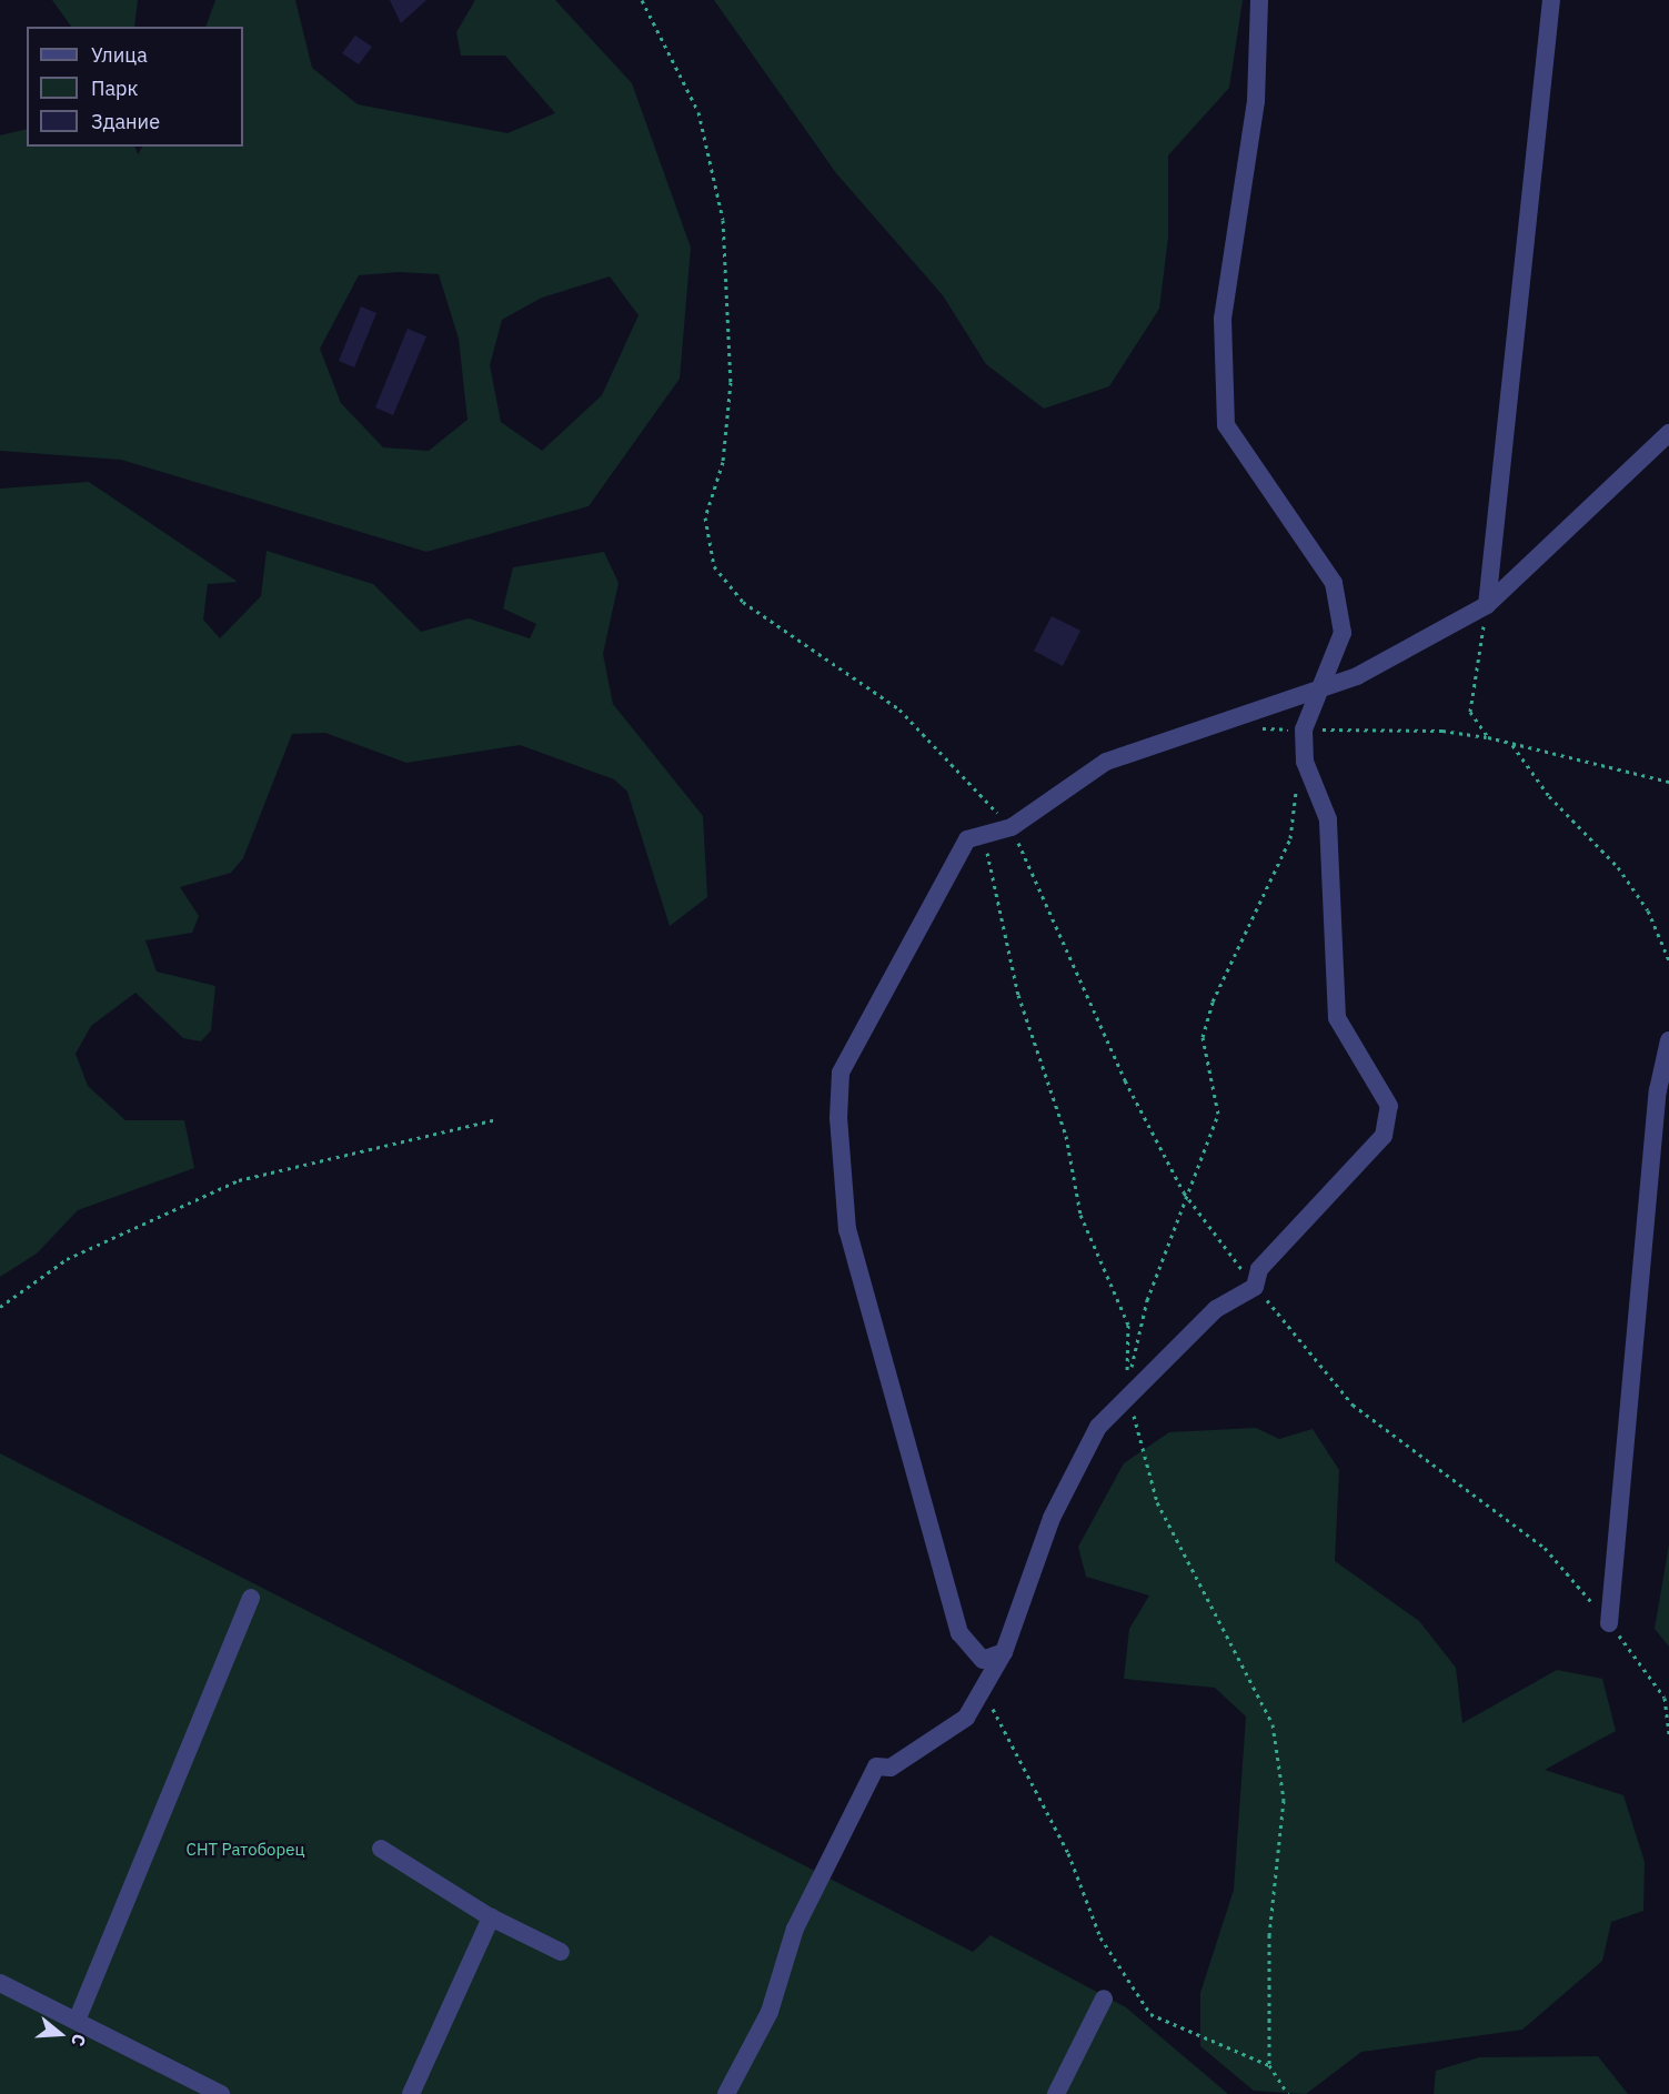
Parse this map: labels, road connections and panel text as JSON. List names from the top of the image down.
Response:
{
  "parks": ["СНТ Ратоборец"],
  "legend": ["Улица", "Парк", "Здание"],
  "north": "right"
}
